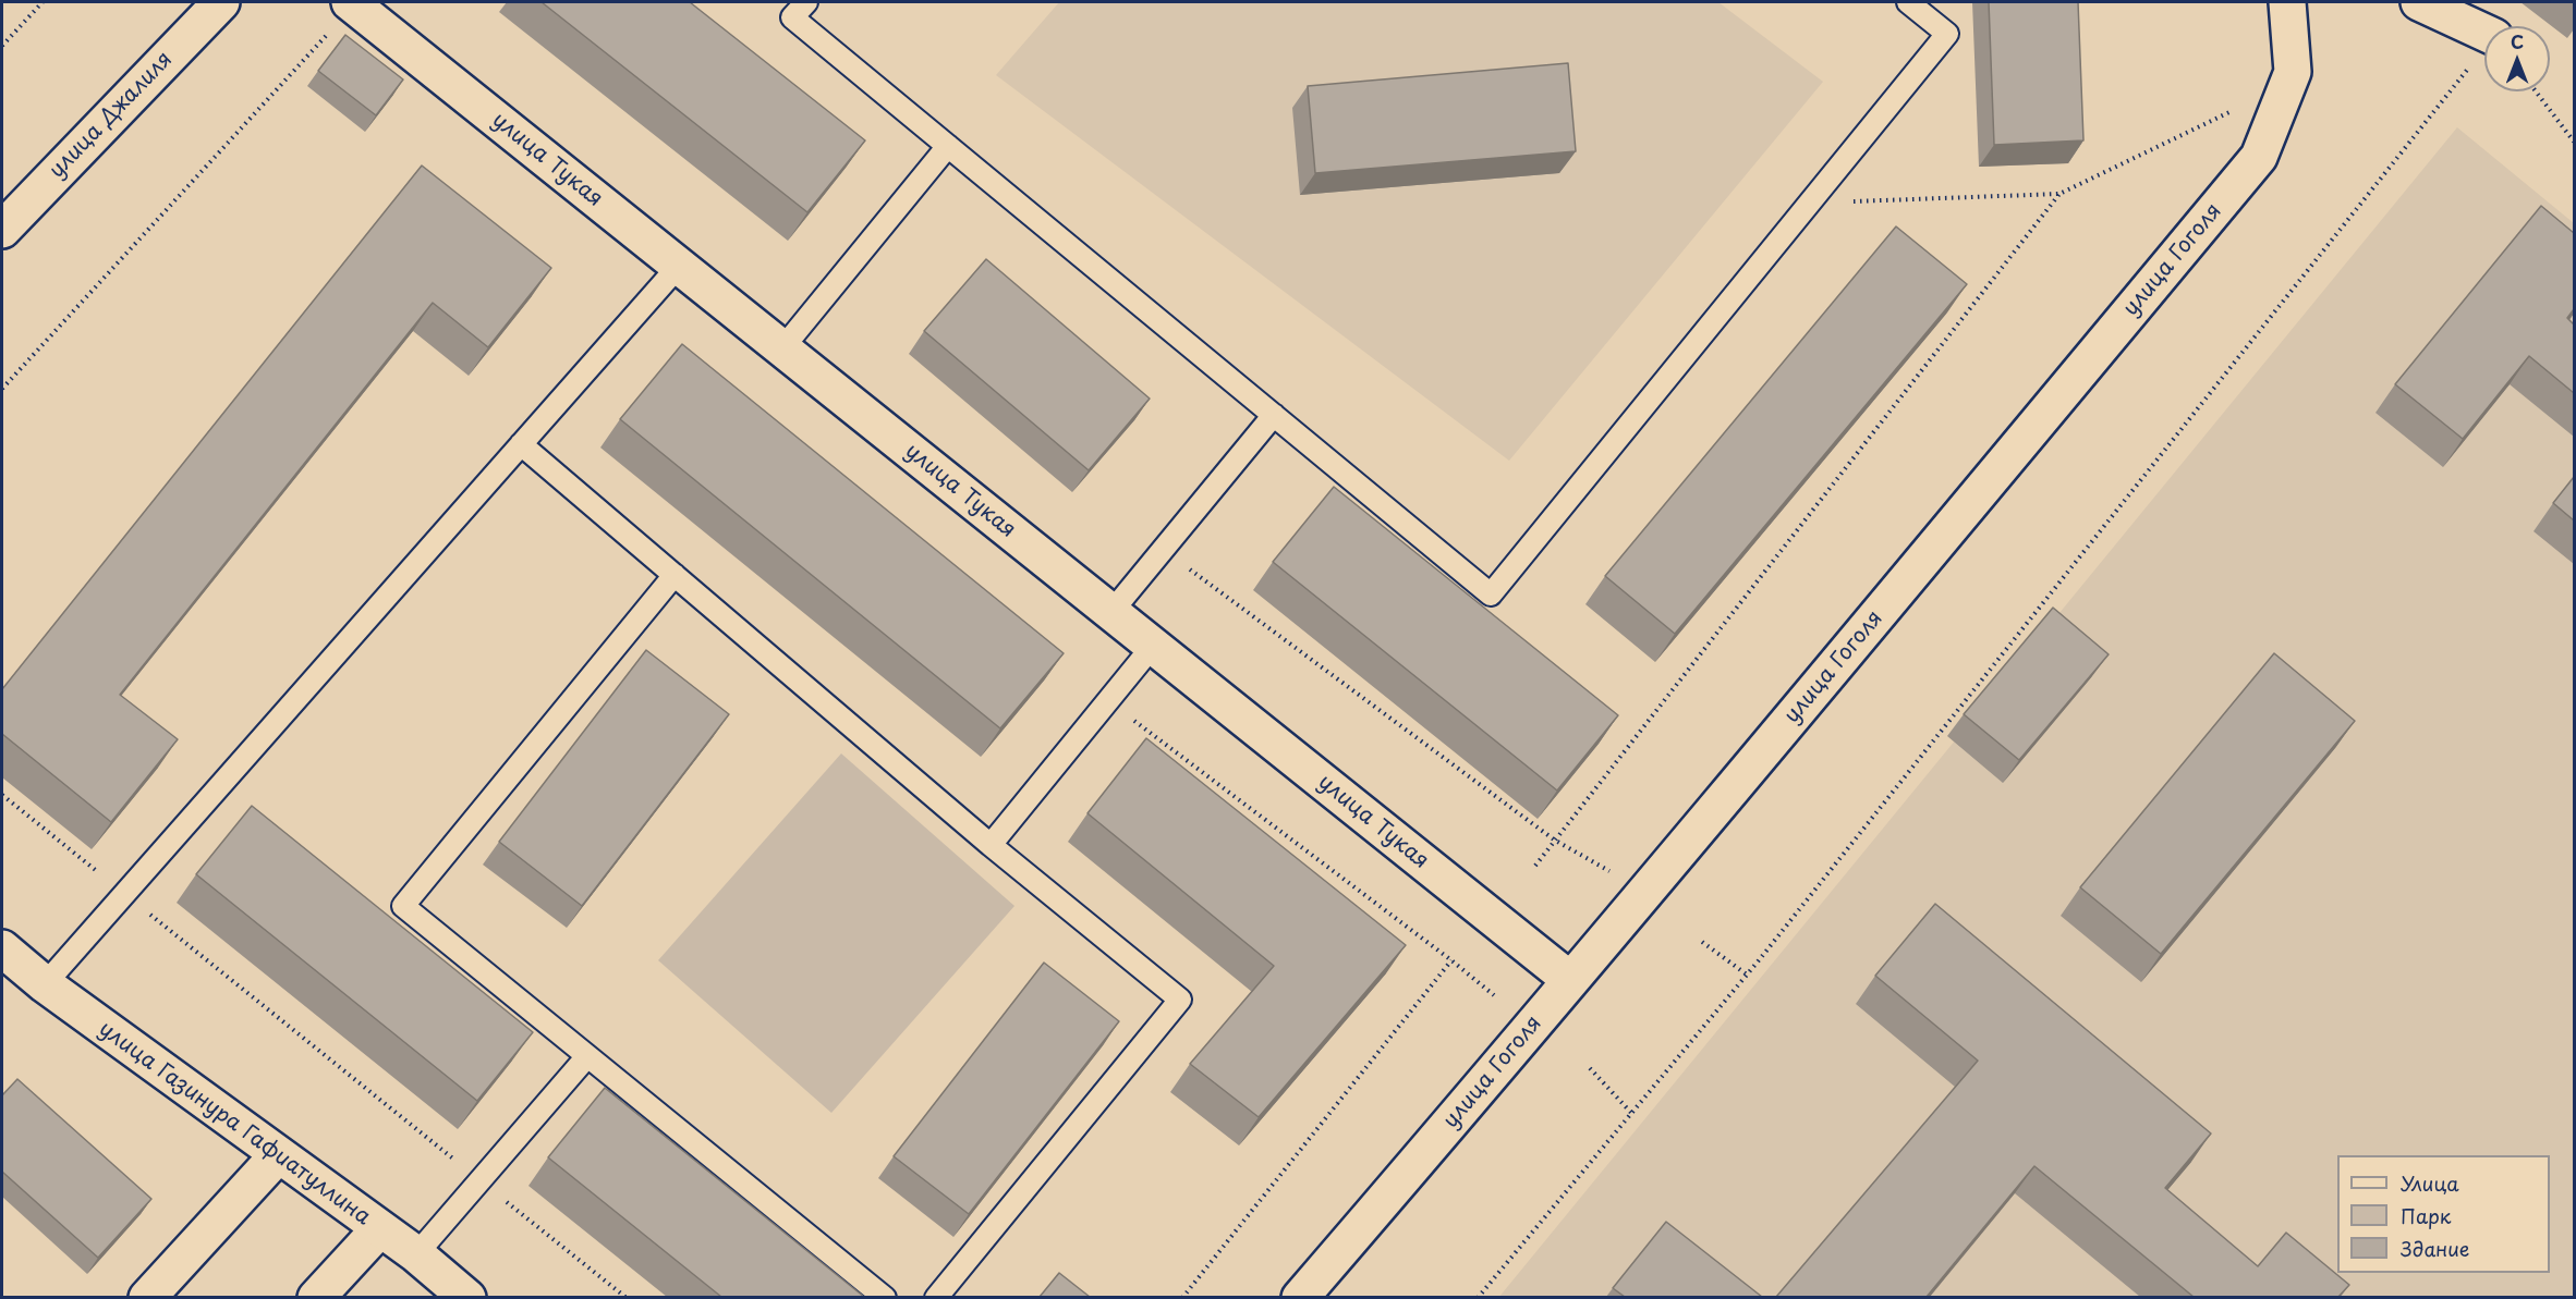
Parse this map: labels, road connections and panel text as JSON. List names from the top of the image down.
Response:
{
  "streets": {
    "street": [
      "улица Джалиля",
      "улица Тукая",
      "улица Гоголя",
      "улица Газинура Гафиатуллина"
    ]
  },
  "crossings": [
    ["улица Тукая", "улица Гоголя"]
  ],
  "legend": ["Улица", "Парк", "Здание"],
  "north": "top"
}
